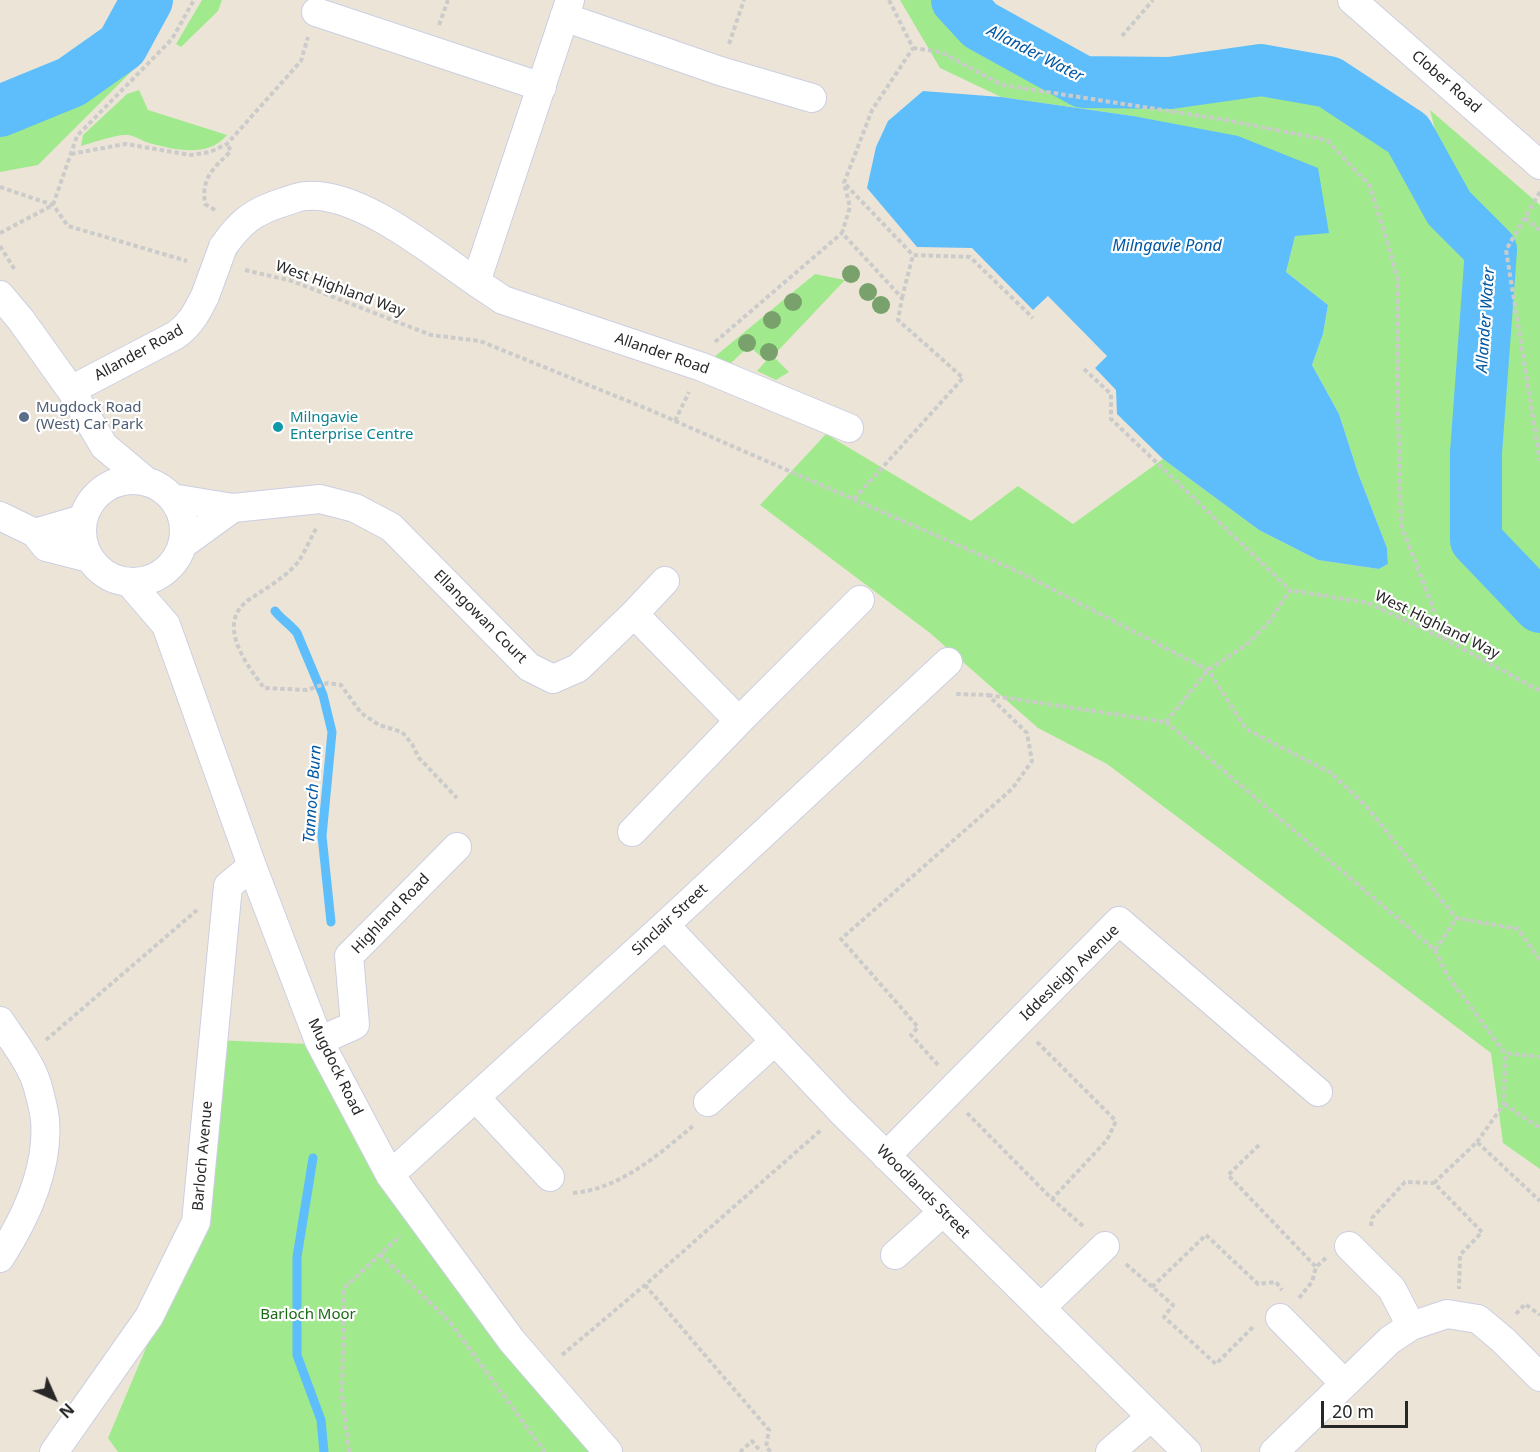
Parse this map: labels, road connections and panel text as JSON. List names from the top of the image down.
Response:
{
  "streets": {
    "street": [
      "Clober Road",
      "Allander Road",
      "Ellangowan Court",
      "Highland Road",
      "Sinclair Street",
      "Iddesleigh Avenue",
      "Mugdock Road",
      "Barloch Avenue",
      "Woodlands Street"
    ],
    "path": ["West Highland Way"]
  },
  "crossings": [
    ["Ellangowan Court", "Mugdock Road"],
    ["Highland Road", "Mugdock Road"],
    ["Sinclair Street", "Mugdock Road"],
    ["Sinclair Street", "Woodlands Street"],
    ["Iddesleigh Avenue", "Woodlands Street"],
    ["Mugdock Road", "Barloch Avenue"]
  ],
  "water": ["Allander Water", "Milngavie Pond", "Tannoch Burn"],
  "parks": ["Barloch Moor"],
  "places": ["Mugdock Road (West) Car Park", "Milngavie Enterprise Centre"],
  "scale_bar": "20 m",
  "north": "bottom right"
}
